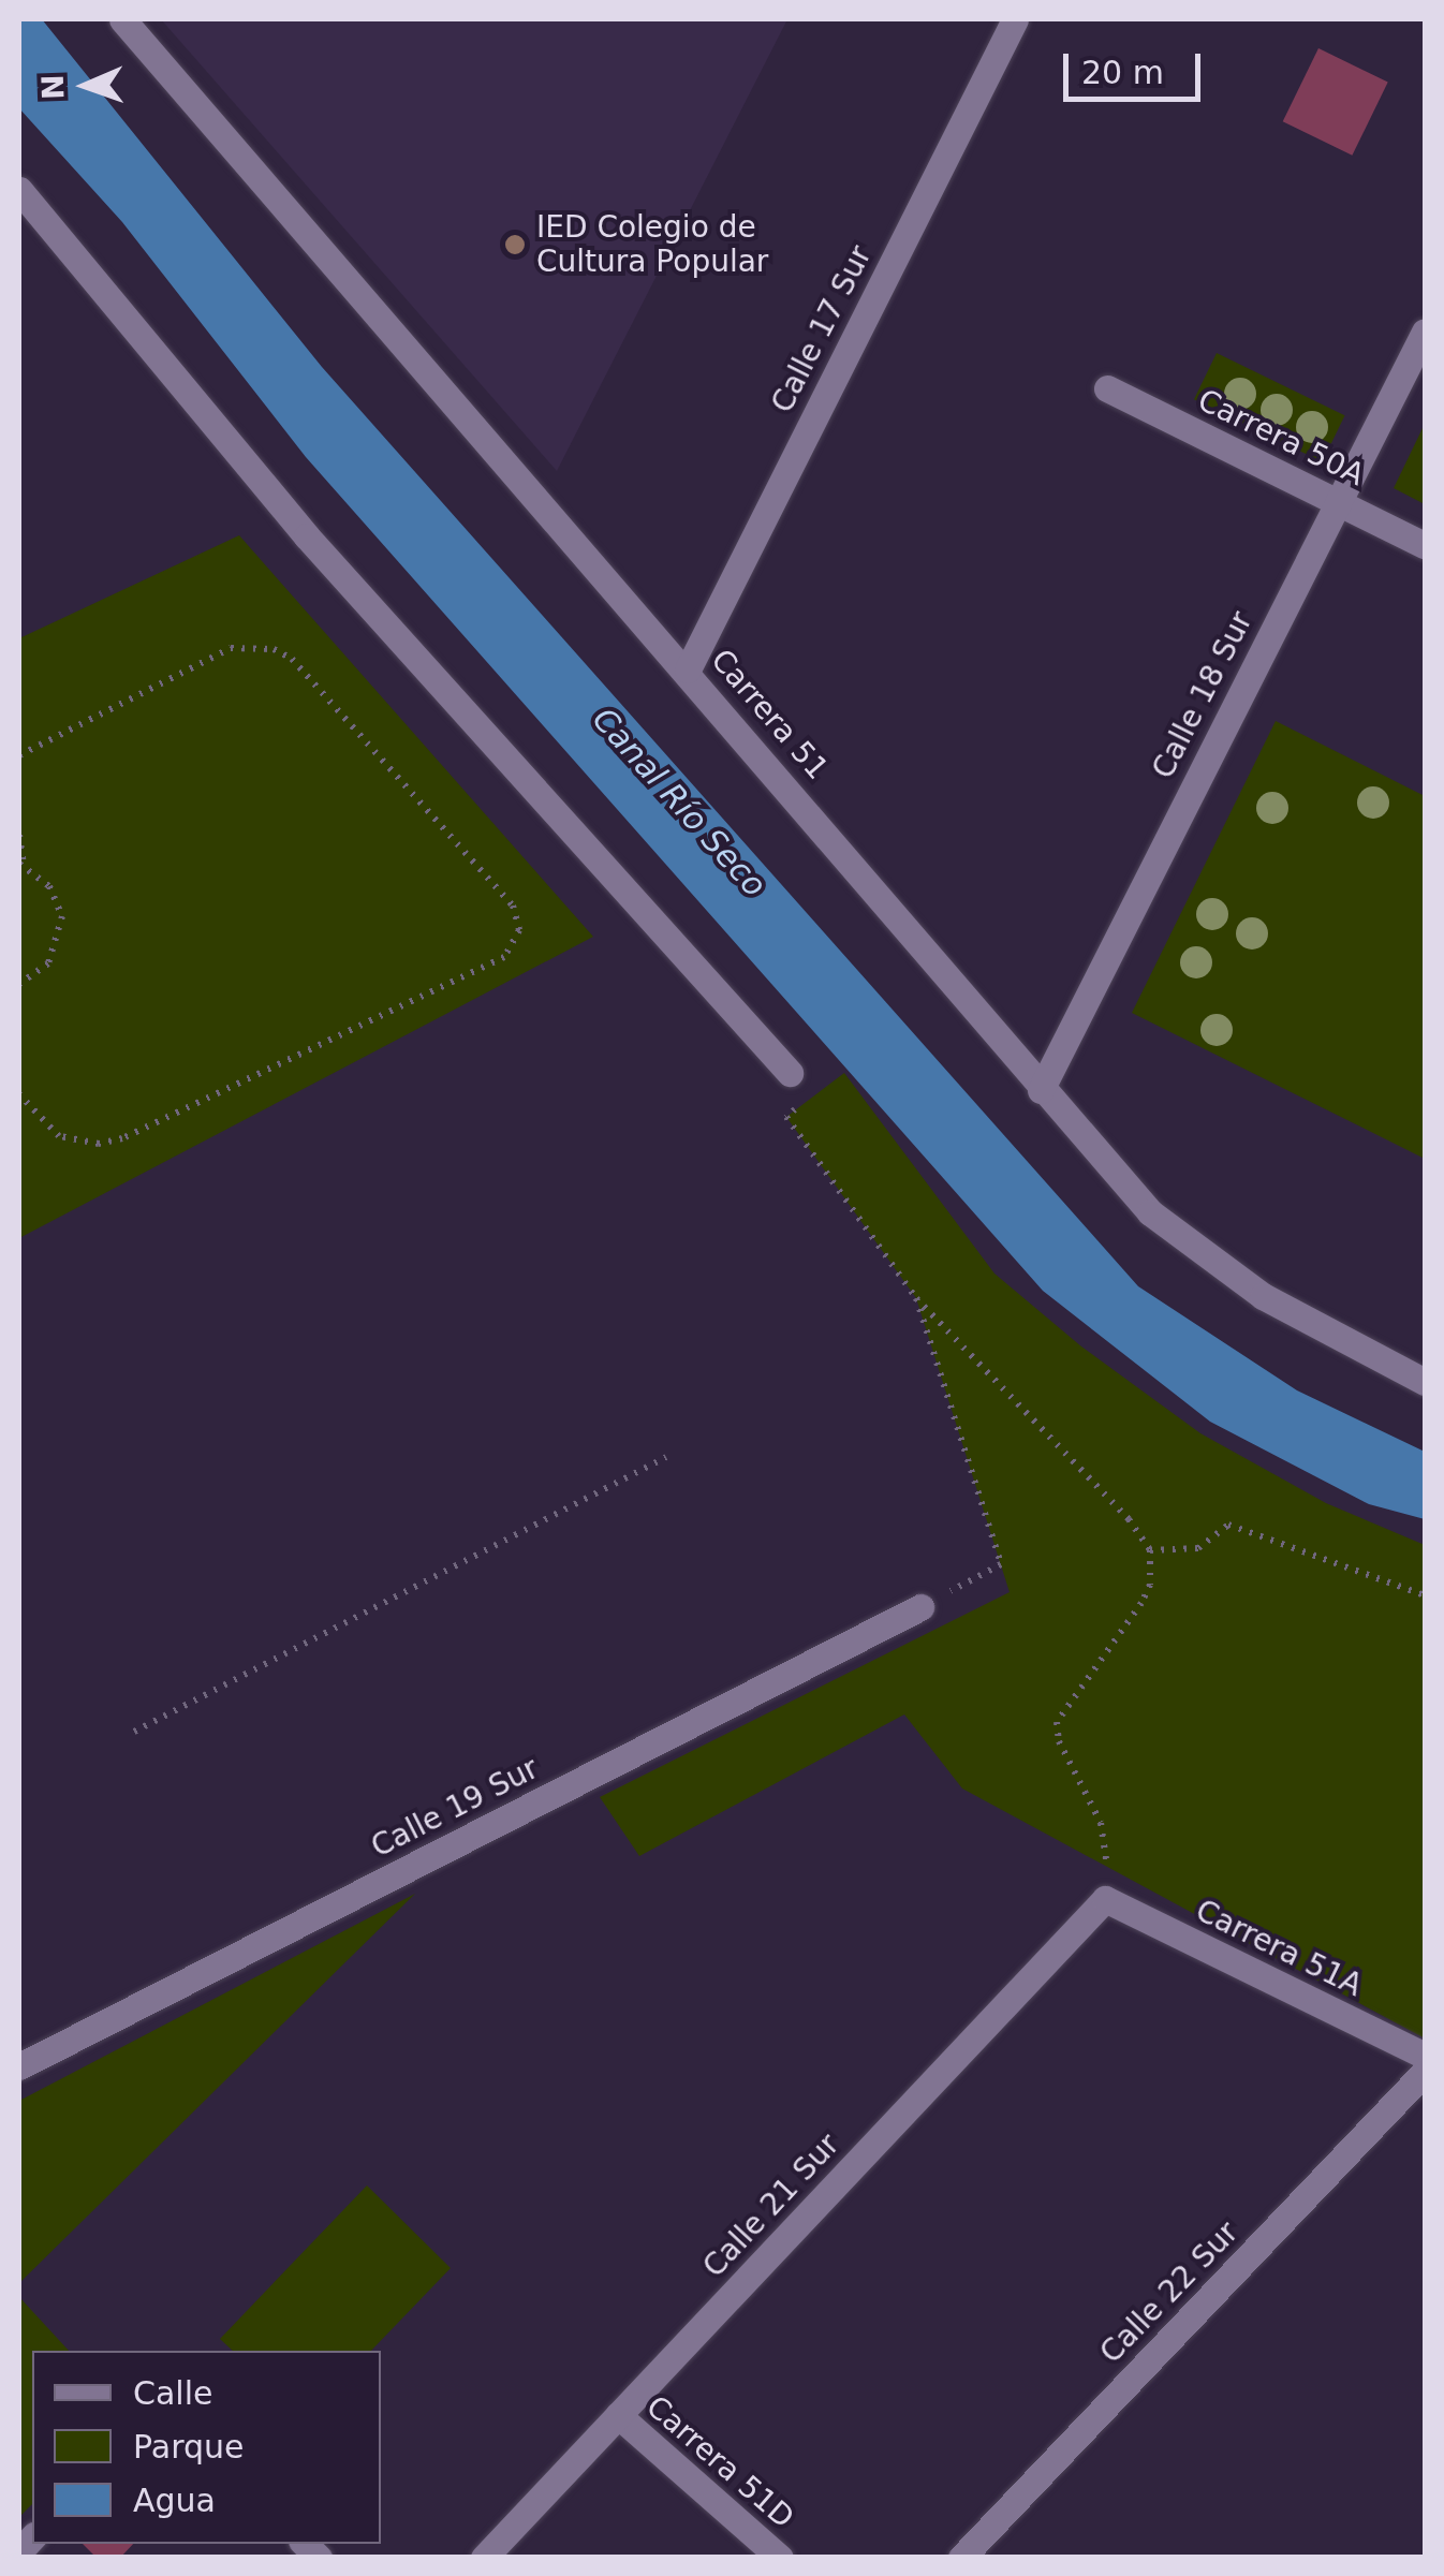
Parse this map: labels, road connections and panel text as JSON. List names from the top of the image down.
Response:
{
  "streets": {
    "street": [
      "Calle 17 Sur",
      "Carrera 50A",
      "Calle 18 Sur",
      "Carrera 51",
      "Calle 19 Sur",
      "Carrera 51A",
      "Calle 21 Sur",
      "Calle 22 Sur",
      "Carrera 51D"
    ]
  },
  "crossings": [
    ["Calle 17 Sur", "Carrera 51"],
    ["Carrera 50A", "Calle 18 Sur"],
    ["Calle 18 Sur", "Carrera 51"],
    ["Carrera 51A", "Calle 21 Sur"],
    ["Calle 21 Sur", "Carrera 51D"]
  ],
  "water": ["Canal Río Seco"],
  "places": ["IED Colegio de Cultura Popular"],
  "legend": ["Calle", "Parque", "Agua"],
  "scale_bar": "20 m",
  "north": "left"
}
